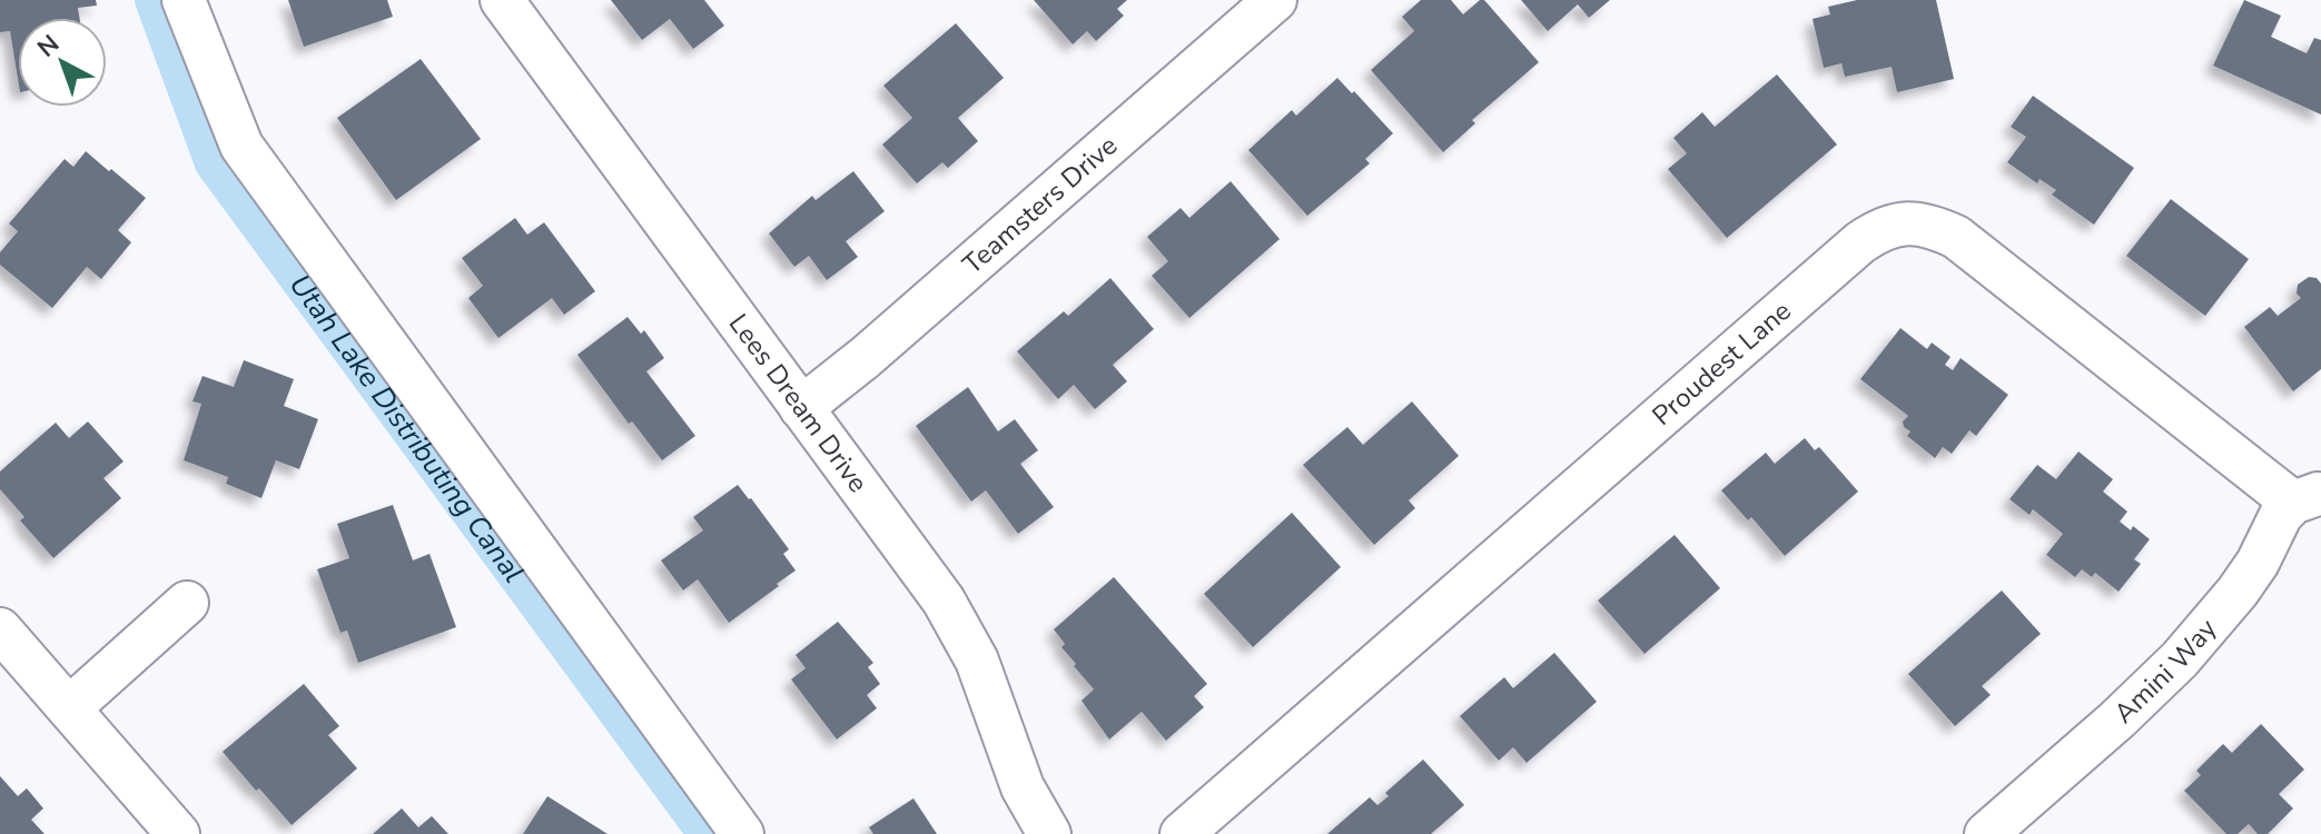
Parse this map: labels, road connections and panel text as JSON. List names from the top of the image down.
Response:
{
  "streets": {
    "street": [
      "Teamsters Drive",
      "Proudest Lane",
      "Lees Dream Drive",
      "Amini Way"
    ]
  },
  "crossings": [
    ["Teamsters Drive", "Lees Dream Drive"],
    ["Proudest Lane", "Amini Way"]
  ],
  "water": ["Utah Lake Distributing Canal"],
  "north": "top left"
}
